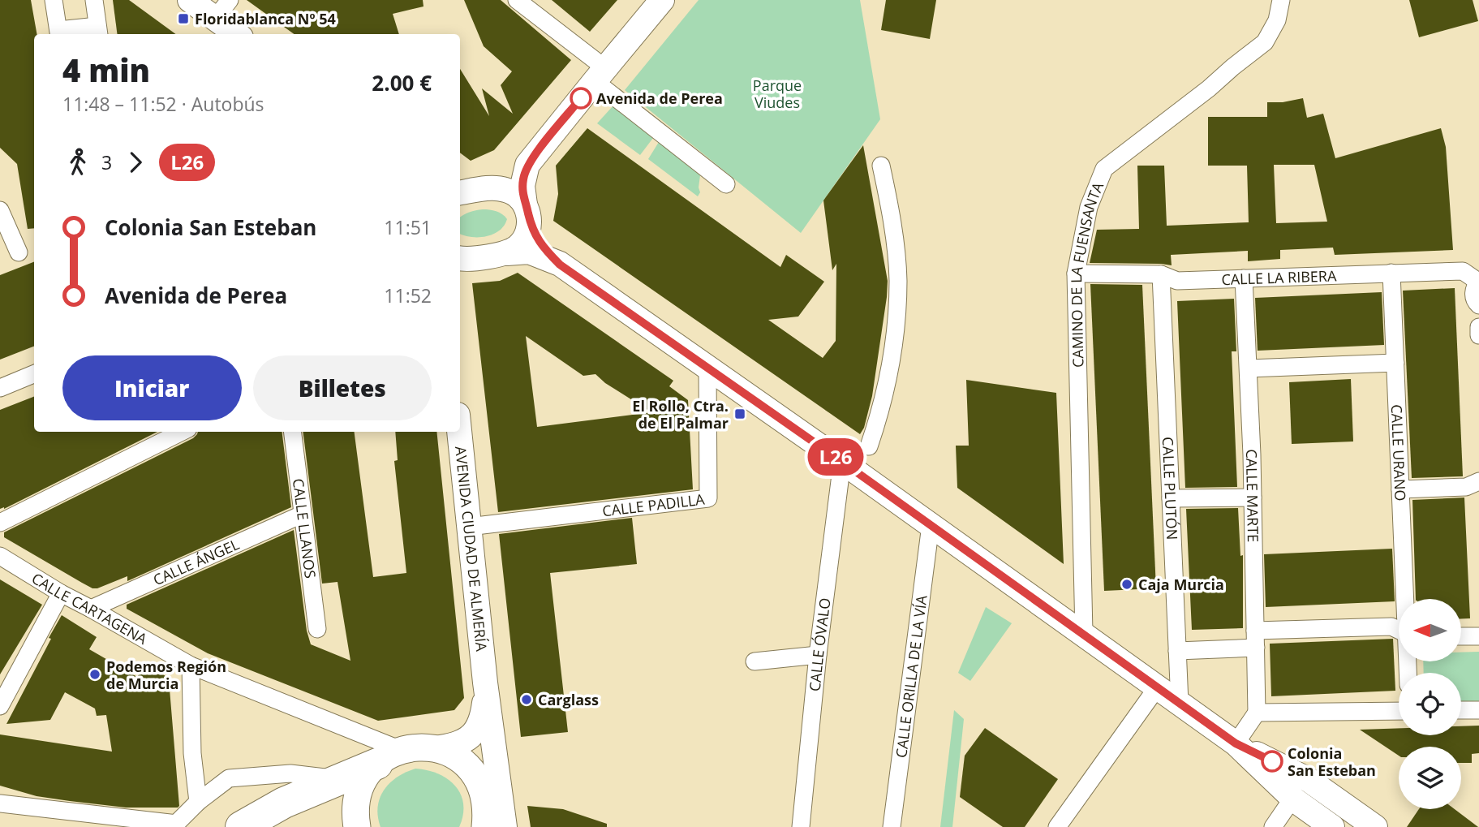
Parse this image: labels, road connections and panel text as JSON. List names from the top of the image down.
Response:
{
  "streets": {
    "main road": ["AVENIDA CIUDAD DE ALMERÍA"],
    "street": [
      "CAMINO DE LA FUENSANTA",
      "CALLE LA RIBERA",
      "CALLE URANO",
      "CALLE PLUTÓN",
      "CALLE MARTE",
      "CALLE PADILLA",
      "CALLE LLANOS",
      "CALLE ÁNGEL",
      "CALLE CARTAGENA",
      "CALLE ÓVALO",
      "CALLE ORILLA DE LA VÍA"
    ]
  },
  "crossings": [
    ["CAMINO DE LA FUENSANTA", "CALLE LA RIBERA"],
    ["CALLE LA RIBERA", "CALLE URANO"],
    ["CALLE LA RIBERA", "CALLE PLUTÓN"],
    ["CALLE LA RIBERA", "CALLE MARTE"],
    ["CALLE PADILLA", "AVENIDA CIUDAD DE ALMERÍA"],
    ["CALLE LLANOS", "CALLE ÁNGEL"],
    ["AVENIDA CIUDAD DE ALMERÍA", "CALLE CARTAGENA"],
    ["CALLE ÁNGEL", "CALLE CARTAGENA"]
  ],
  "parks": ["Parque Viudes"],
  "places": {
    "transit": ["Floridablanca Nº 54", "El Rollo, Ctra. de El Palmar"],
    "other": [
      "Avenida de Perea",
      "Caja Murcia",
      "Podemos Región de Murcia",
      "Carglass",
      "Colonia San Esteban"
    ]
  },
  "lines": ["bus line L26"],
  "north": "left",
  "page": {
    "on_map": "L26",
    "heading": ["4 min", "11:48 – 11:52 · Autobús", "2.00 €"],
    "legs": ["3", "L26"],
    "list": [
      {
        "name": "Colonia San Esteban",
        "value": "11:51"
      },
      {
        "name": "Avenida de Perea",
        "value": "11:52"
      }
    ],
    "buttons": ["Iniciar", "Billetes"]
  }
}
